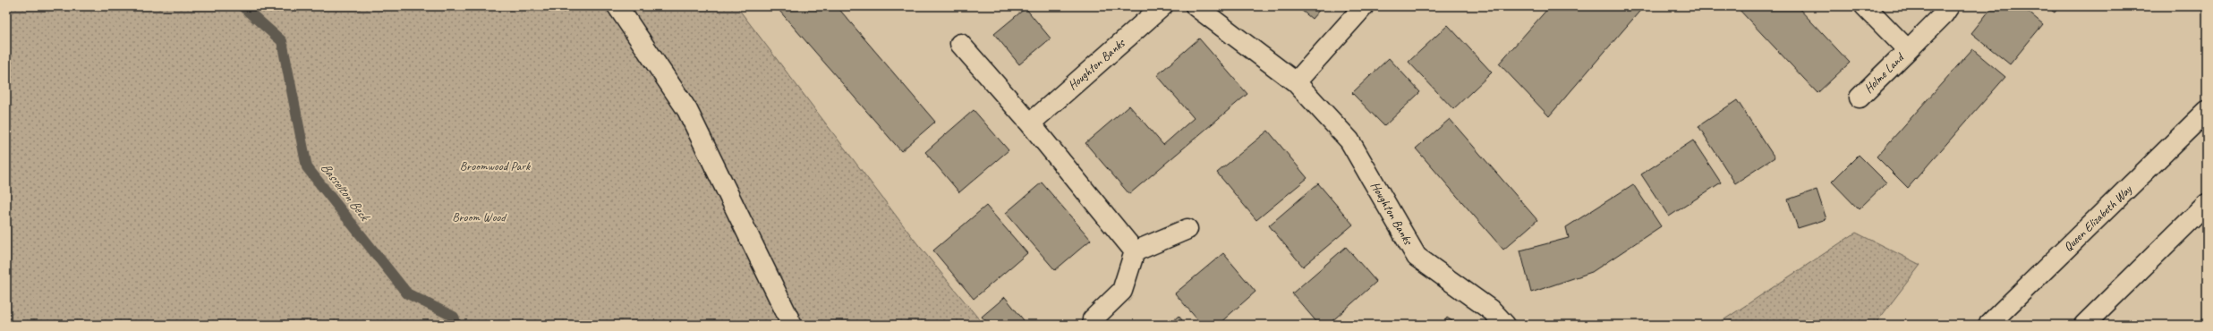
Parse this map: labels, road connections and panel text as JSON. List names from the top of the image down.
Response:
{
  "streets": {
    "street": ["Houghton Banks", "Holme Land", "Queen Elizabeth Way"]
  },
  "water": ["Basselton Beck"],
  "parks": ["Broomwood Park", "Broom Wood"]
}
